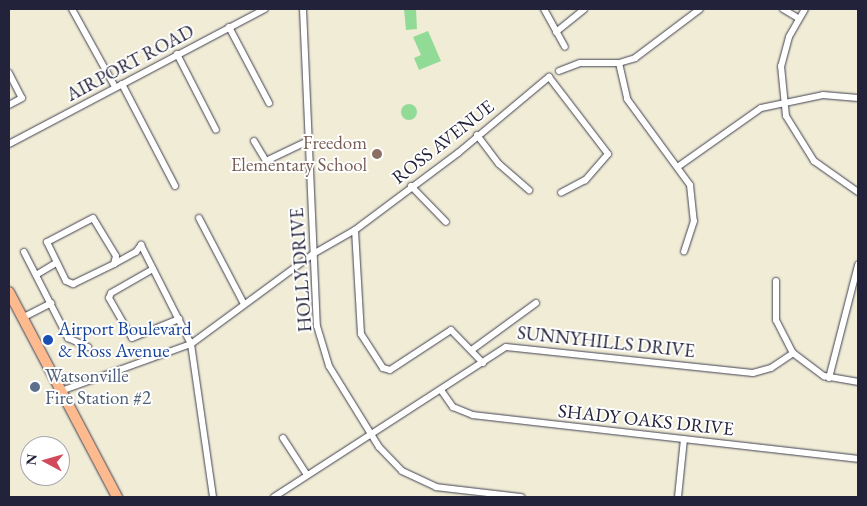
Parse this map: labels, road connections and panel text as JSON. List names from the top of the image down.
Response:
{
  "streets": {
    "street": [
      "AIRPORT ROAD",
      "ROSS AVENUE",
      "HOLLY DRIVE",
      "SUNNYHILLS DRIVE",
      "SHADY OAKS DRIVE"
    ]
  },
  "crossings": [
    ["ROSS AVENUE", "HOLLY DRIVE"],
    ["HOLLY DRIVE", "SUNNYHILLS DRIVE"],
    ["SUNNYHILLS DRIVE", "SHADY OAKS DRIVE"]
  ],
  "places": ["Freedom Elementary School", "Airport Boulevard & Ross Avenue", "Watsonville Fire Station #2"],
  "north": "left"
}
